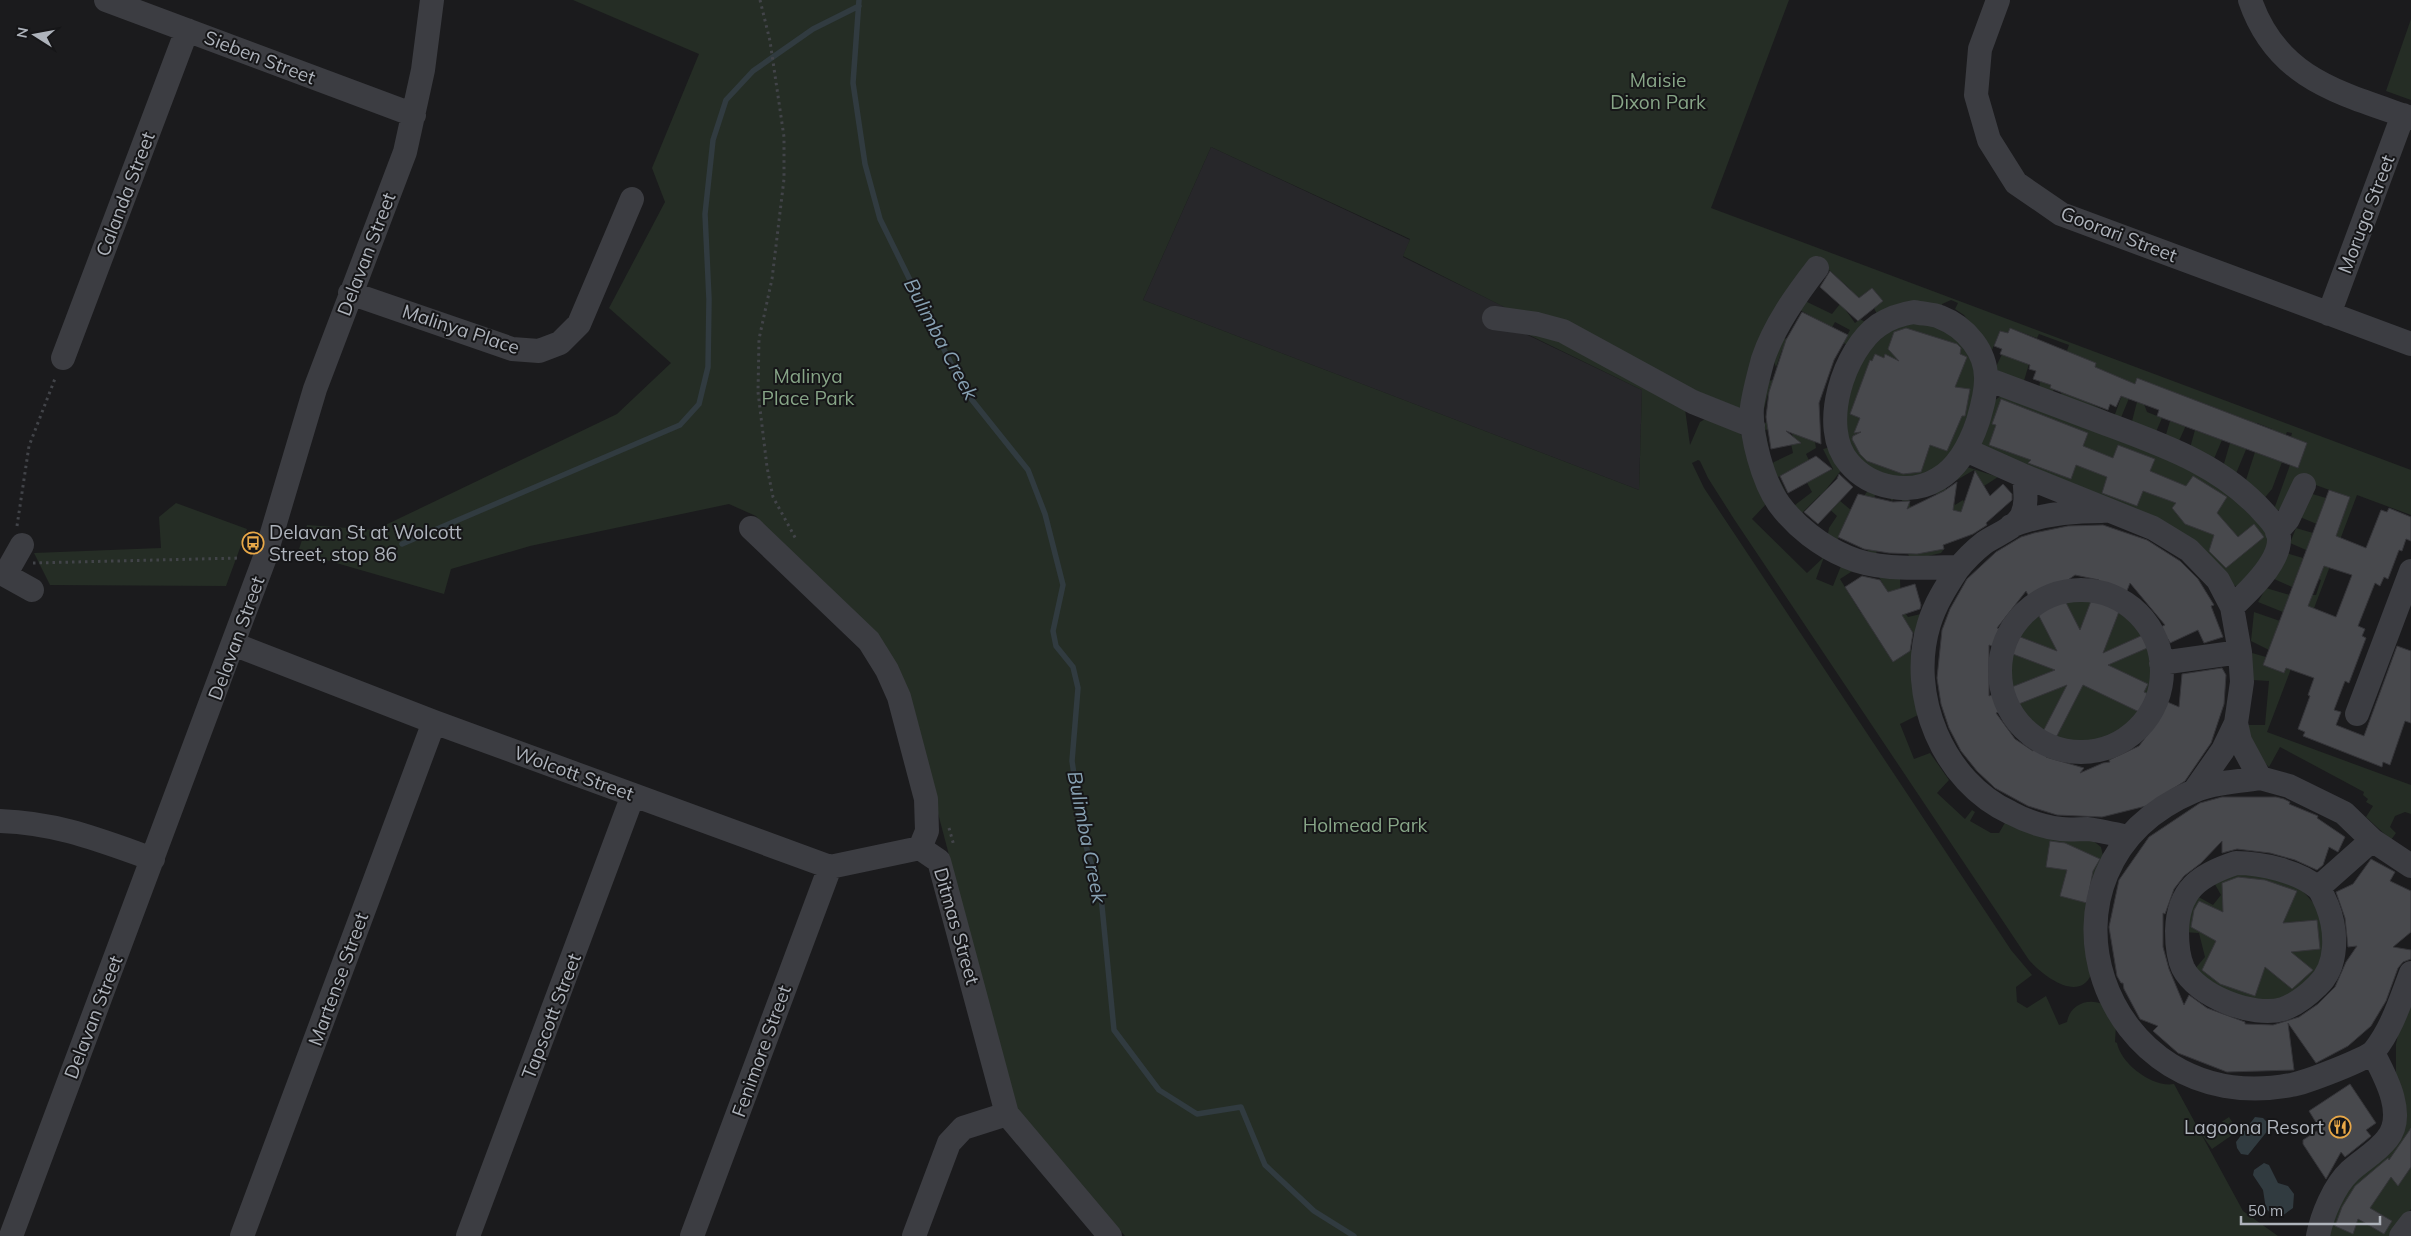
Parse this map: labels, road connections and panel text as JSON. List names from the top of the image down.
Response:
{
  "streets": {
    "street": [
      "Sieben Street",
      "Calanda Street",
      "Moruga Street",
      "Goorari Street",
      "Delavan Street",
      "Malinya Place",
      "Wolcott Street",
      "Ditmas Street",
      "Martense Street",
      "Tapscott Street",
      "Fenimore Street"
    ]
  },
  "crossings": [
    ["Sieben Street", "Calanda Street"],
    ["Sieben Street", "Delavan Street"],
    ["Moruga Street", "Goorari Street"],
    ["Delavan Street", "Malinya Place"],
    ["Delavan Street", "Wolcott Street"],
    ["Wolcott Street", "Martense Street"],
    ["Wolcott Street", "Tapscott Street"],
    ["Wolcott Street", "Fenimore Street"]
  ],
  "water": ["Bulimba Creek"],
  "parks": ["Maisie Dixon Park", "Malinya Place Park", "Holmead Park"],
  "places": {
    "bus stop": ["Delavan St at Wolcott Street, stop 86"],
    "restaurant": ["Lagoona Resort"]
  },
  "scale_bar": "50 m",
  "north": "left"
}
